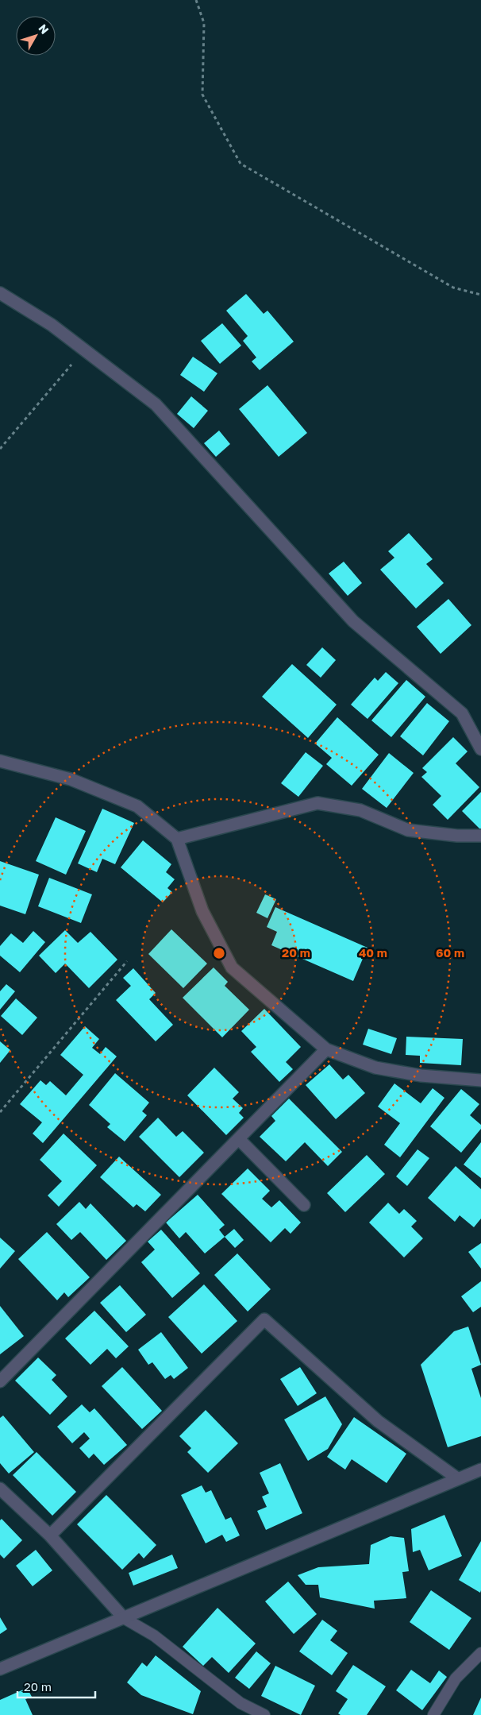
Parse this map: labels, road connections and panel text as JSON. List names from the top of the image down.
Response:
{
  "scale_bar": "20 m",
  "north": "top right",
  "rings": ["20 m", "40 m", "60 m"]
}
